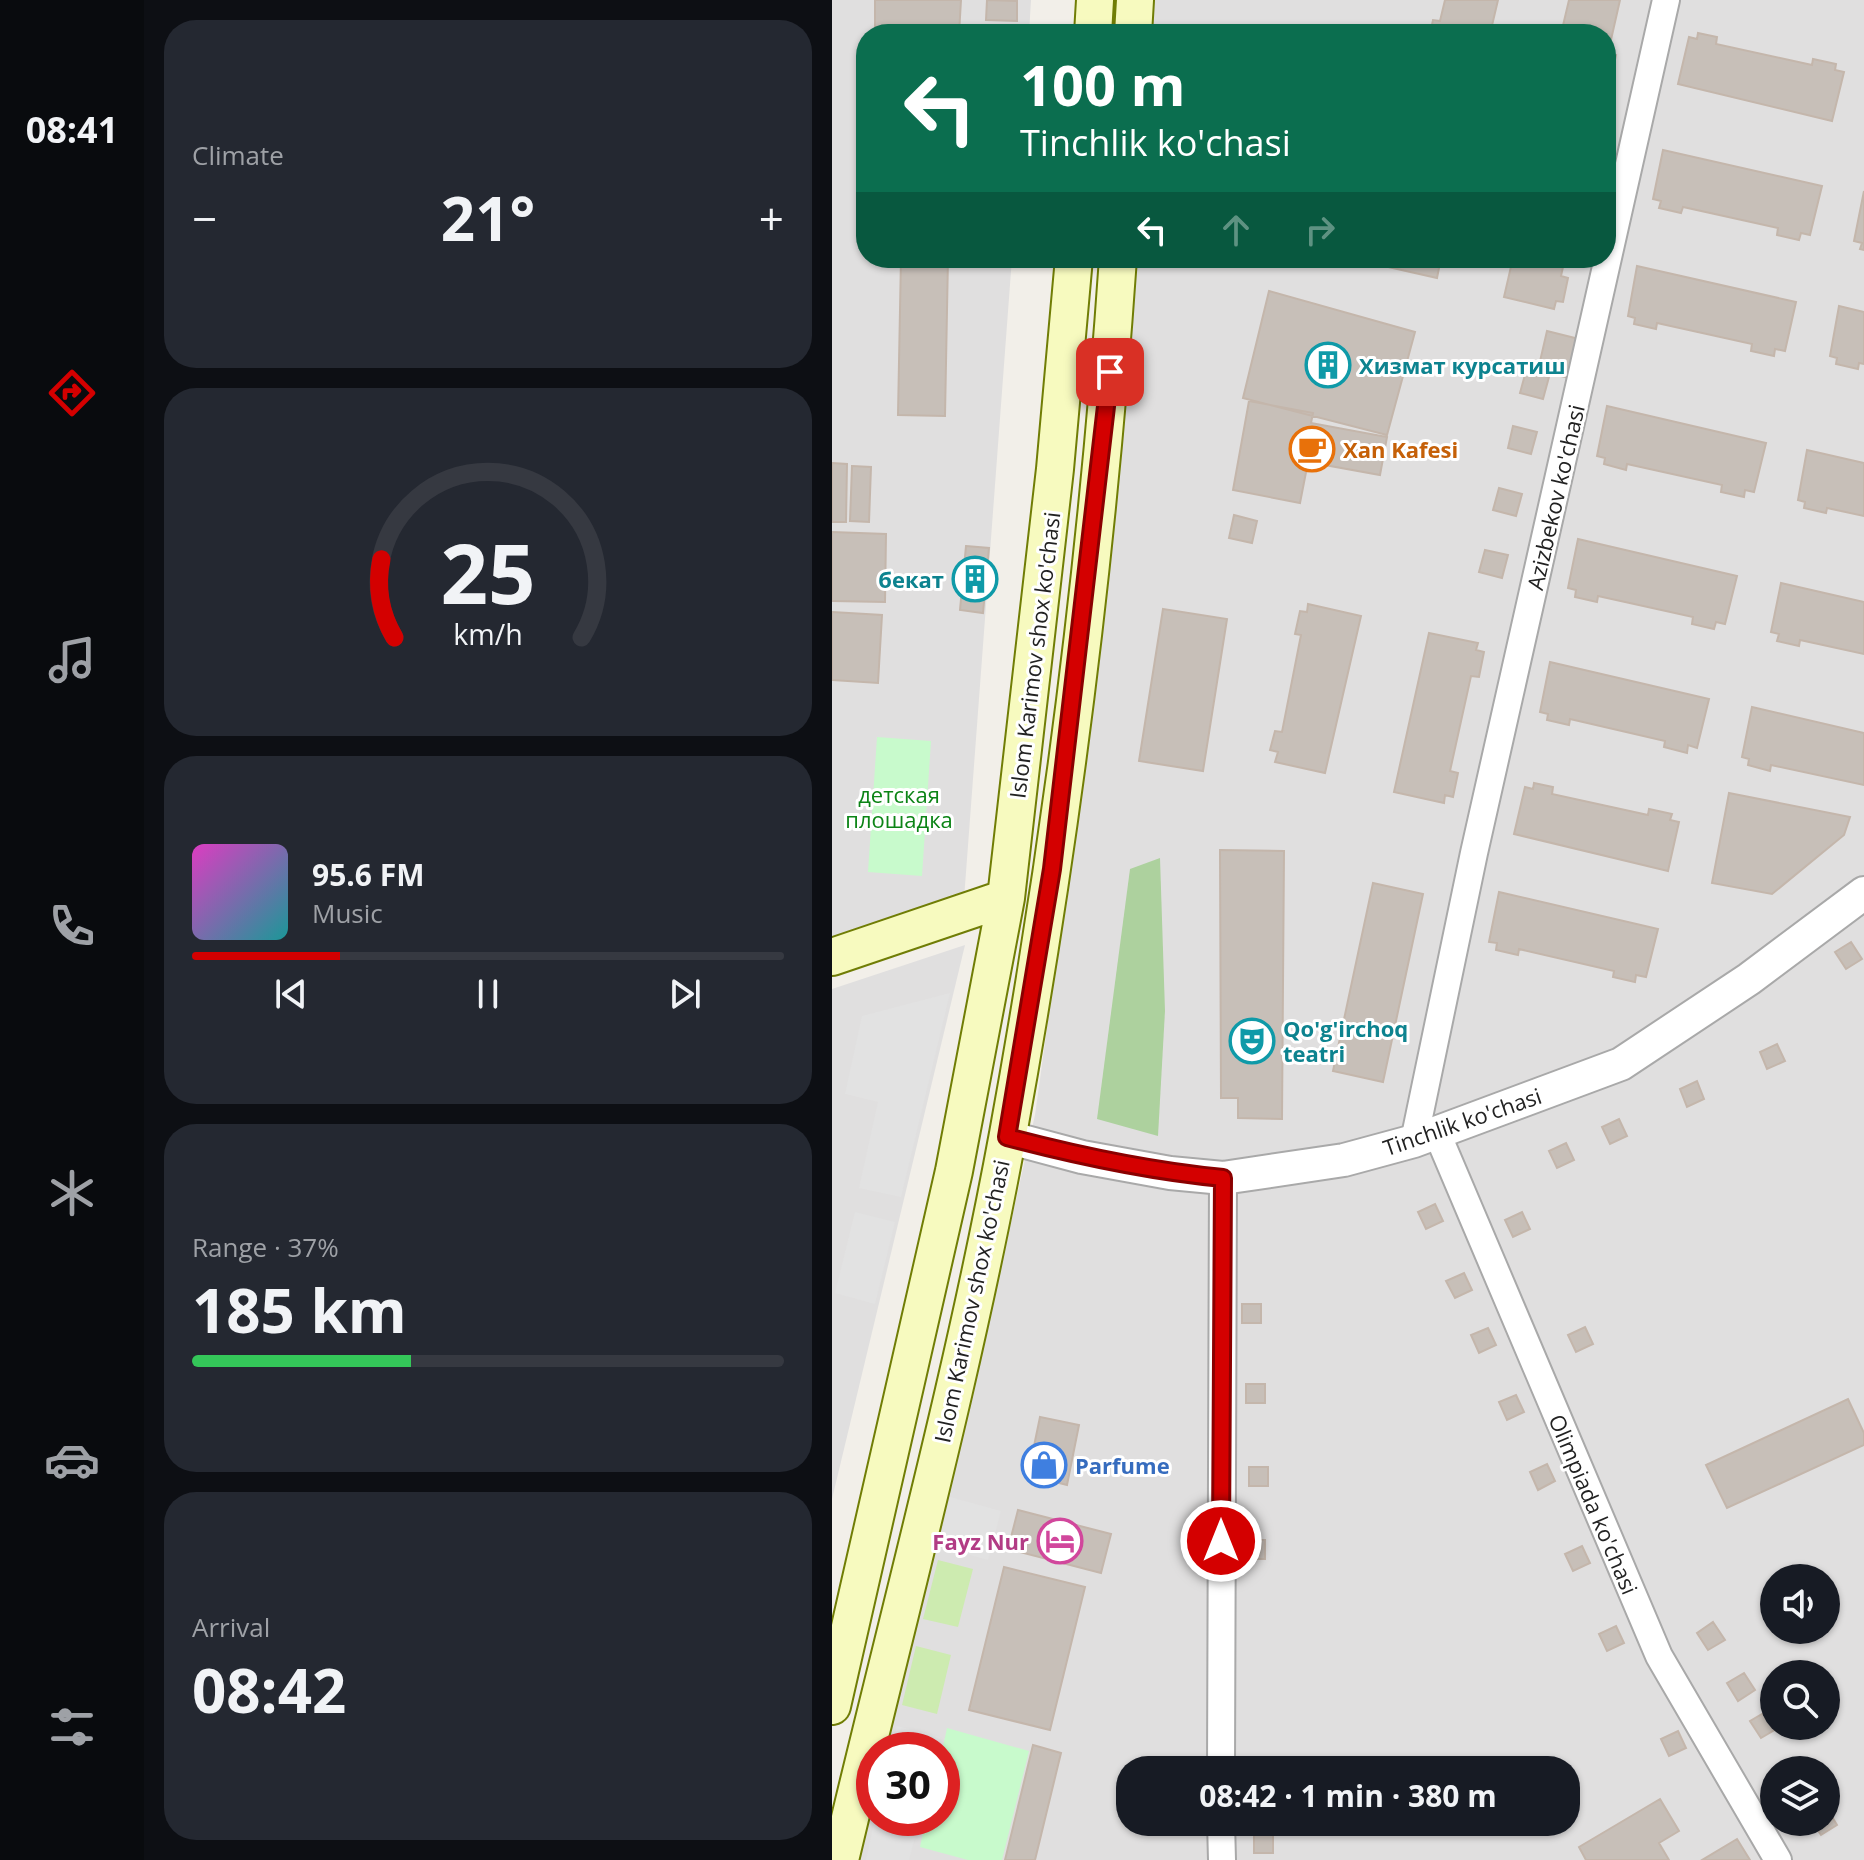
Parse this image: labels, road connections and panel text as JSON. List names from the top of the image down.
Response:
{
  "streets": {
    "main road": ["Islom Karimov shox ko'chasi"],
    "street": ["Azizbekov ko'chasi", "Tinchlik ko'chasi", "Olimpiada ko'chasi"]
  },
  "crossings": [
    ["Azizbekov ko'chasi", "Tinchlik ko'chasi"],
    ["Azizbekov ko'chasi", "Olimpiada ko'chasi"],
    ["Islom Karimov shox ko'chasi", "Tinchlik ko'chasi"],
    ["Tinchlik ko'chasi", "Olimpiada ko'chasi"]
  ],
  "parks": ["детская плошадка"],
  "places": {
    "building": ["Хизмат курсатиш", "бекат"],
    "cafe": ["Xan Kafesi"],
    "theatre": ["Qo'g'irchoq teatri"],
    "shop": ["Parfume"],
    "hotel": ["Fayz Nur"]
  },
  "page": {
    "tabs": "08:41",
    "tile": [
      "Climate",
      ["Range · 37%", "185 km"],
      ["Arrival", "08:42"]
    ],
    "turn": ["100 m", "Tinchlik ko'chasi"],
    "heat": ["−", "21°", "+"],
    "song": ["95.6 FM", "Music"],
    "limit": "30",
    "trip": "08:42 · 1 min · 380 m",
    "gauge": ["25", "km/h"]
  }
}
